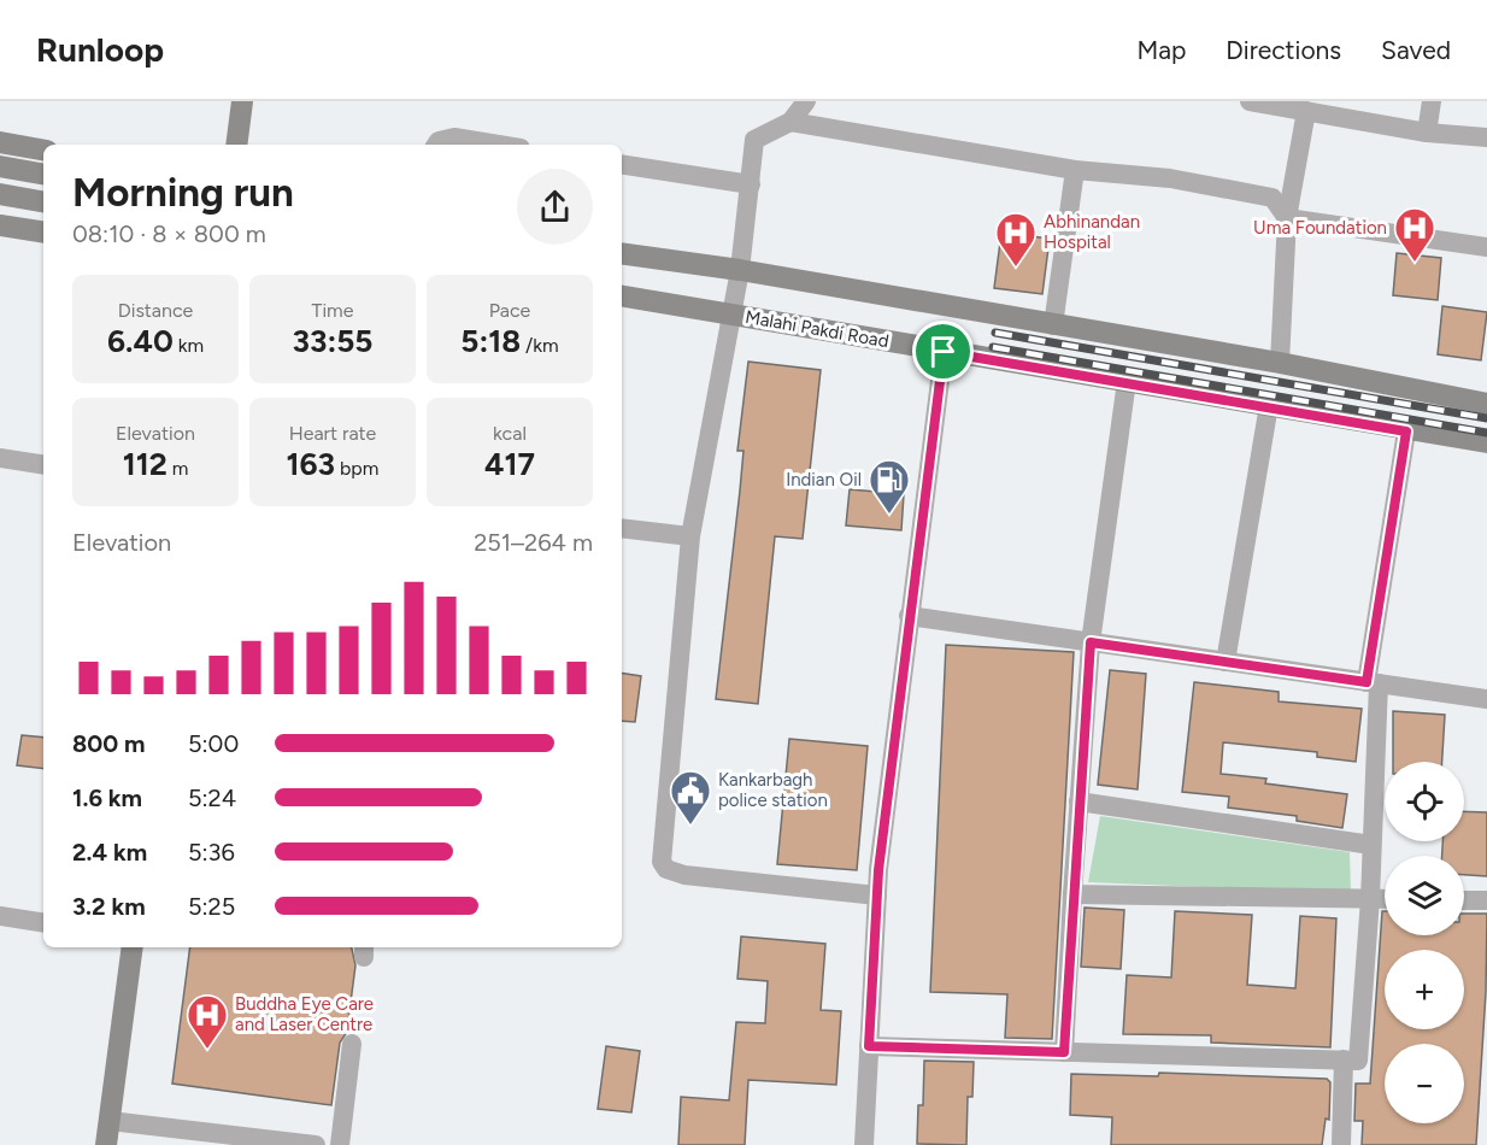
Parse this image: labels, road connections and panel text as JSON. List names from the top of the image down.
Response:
{
  "streets": {
    "main road": ["Malahi Pakdi Road"]
  },
  "places": {
    "hospital": ["Uma Foundation", "Abhinandan Hospital", "Buddha Eye Care and Laser Centre"],
    "fuel station": ["Indian Oil"],
    "public building": ["Kankarbagh police station"]
  },
  "page": {
    "header": "Runloop",
    "nav": ["Map", "Directions", "Saved"],
    "heading": ["Morning run", "08:10 · 8 × 800 m"],
    "stats": [
      ["Distance", "6.40 km"],
      ["Time", "33:55"],
      ["Pace", "5:18 /km"],
      ["Elevation", "112 m"],
      ["Heart rate", "163 bpm"],
      ["kcal", "417"]
    ],
    "chart": ["Elevation", "251–264 m"],
    "list": [
      {
        "name": "800 m",
        "note": "5:00"
      },
      {
        "name": "1.6 km",
        "note": "5:24"
      },
      {
        "name": "2.4 km",
        "note": "5:36"
      },
      {
        "name": "3.2 km",
        "note": "5:25"
      }
    ],
    "map_buttons": ["+", "−"]
  }
}
